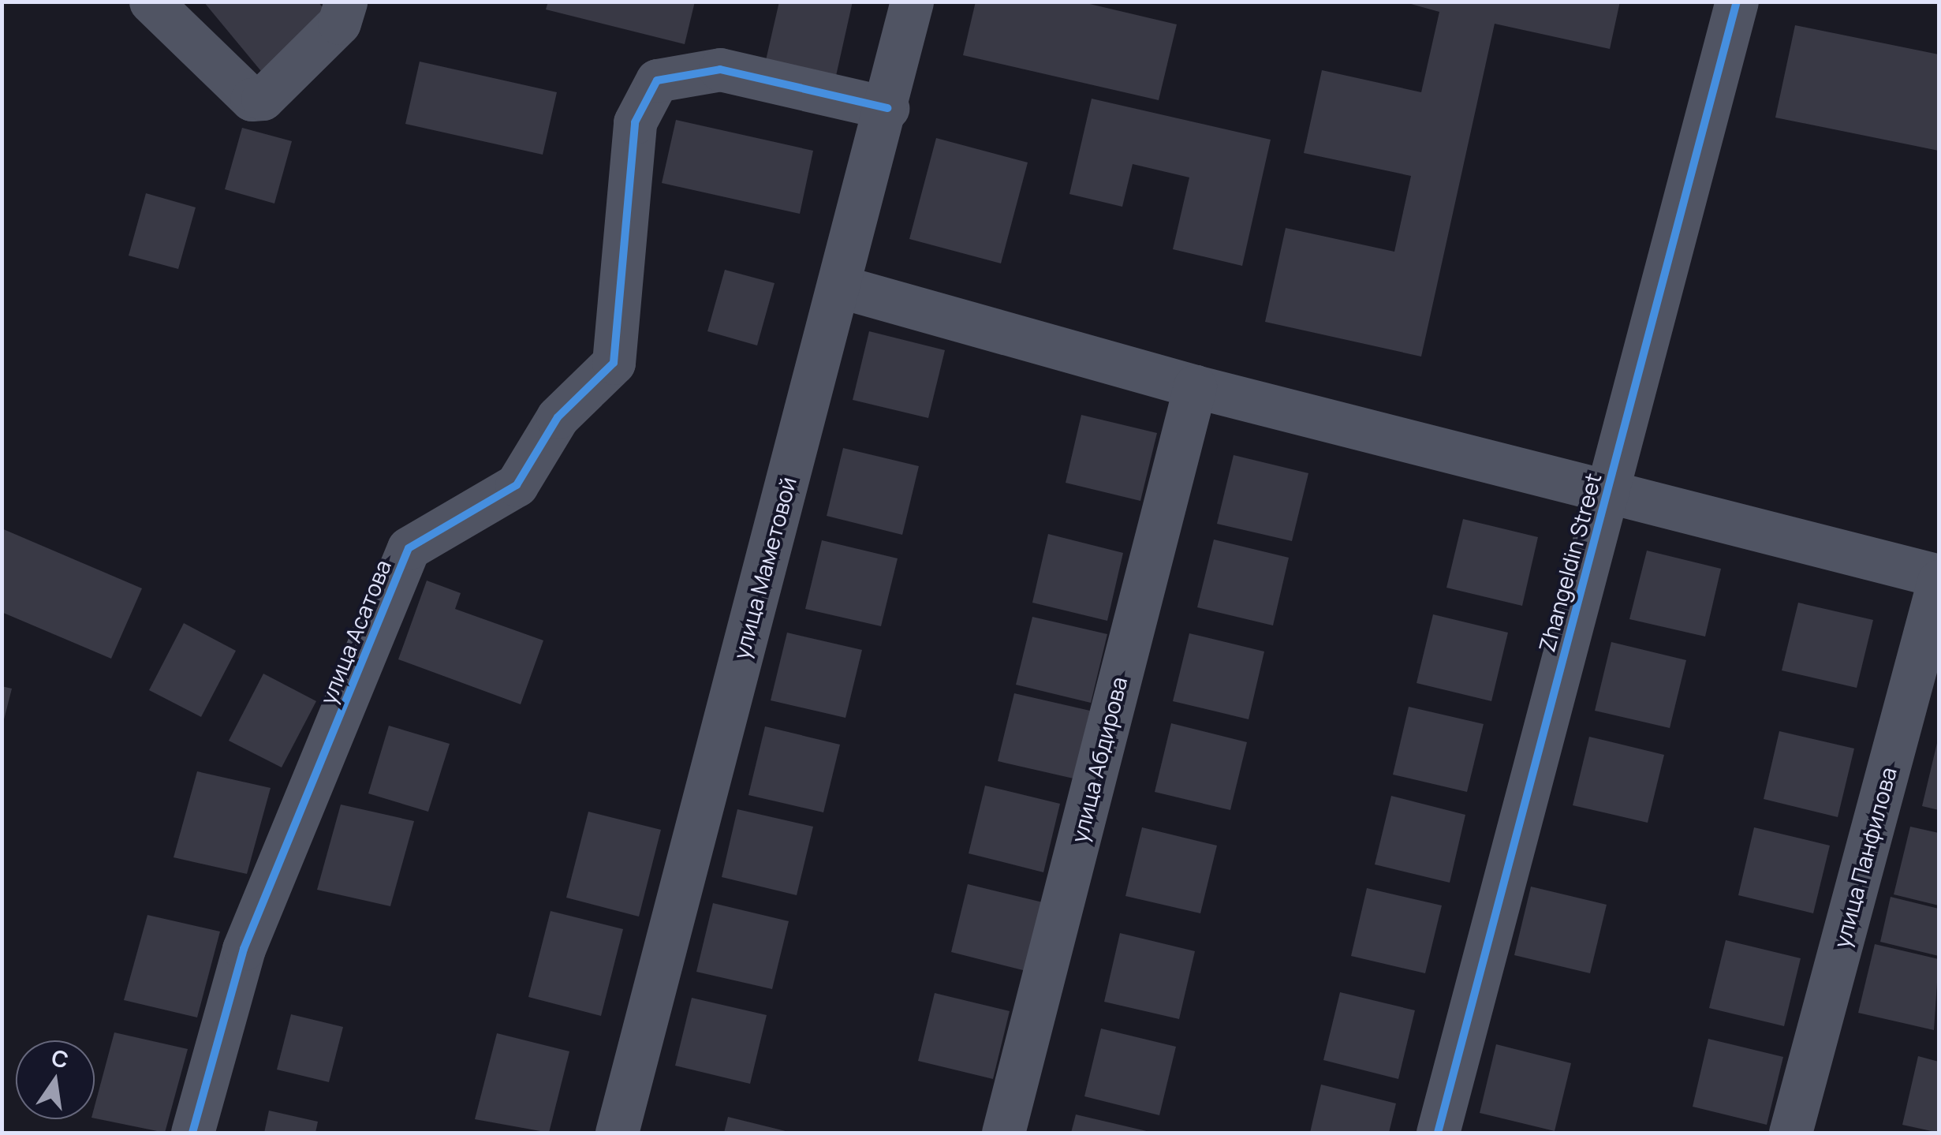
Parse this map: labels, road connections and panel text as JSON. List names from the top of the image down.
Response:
{
  "streets": {
    "street": [
      "Zhangeldin Street",
      "улица Маметовой",
      "улица Асатова",
      "улица Абдирова",
      "улица Панфилова"
    ]
  },
  "crossings": [
    ["улица Маметовой", "улица Асатова"]
  ],
  "north": "top"
}
